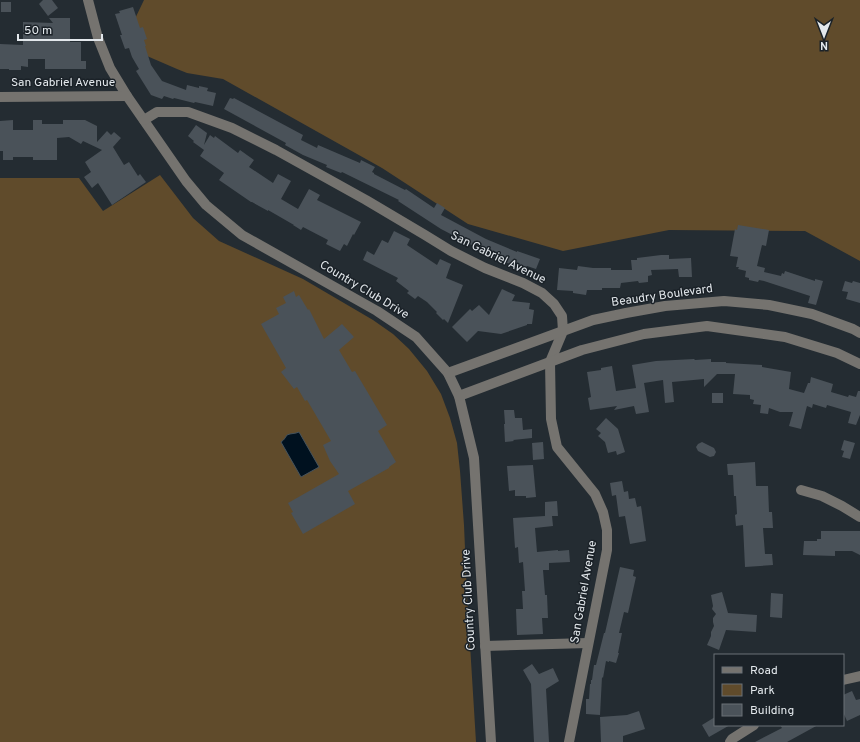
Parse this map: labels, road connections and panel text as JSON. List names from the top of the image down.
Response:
{
  "streets": {
    "street": ["San Gabriel Avenue", "Country Club Drive", "Beaudry Boulevard"]
  },
  "crossings": [
    ["San Gabriel Avenue", "Country Club Drive"],
    ["San Gabriel Avenue", "Beaudry Boulevard"],
    ["Country Club Drive", "Beaudry Boulevard"]
  ],
  "legend": ["Road", "Park", "Building"],
  "scale_bar": "50 m",
  "north": "bottom"
}
